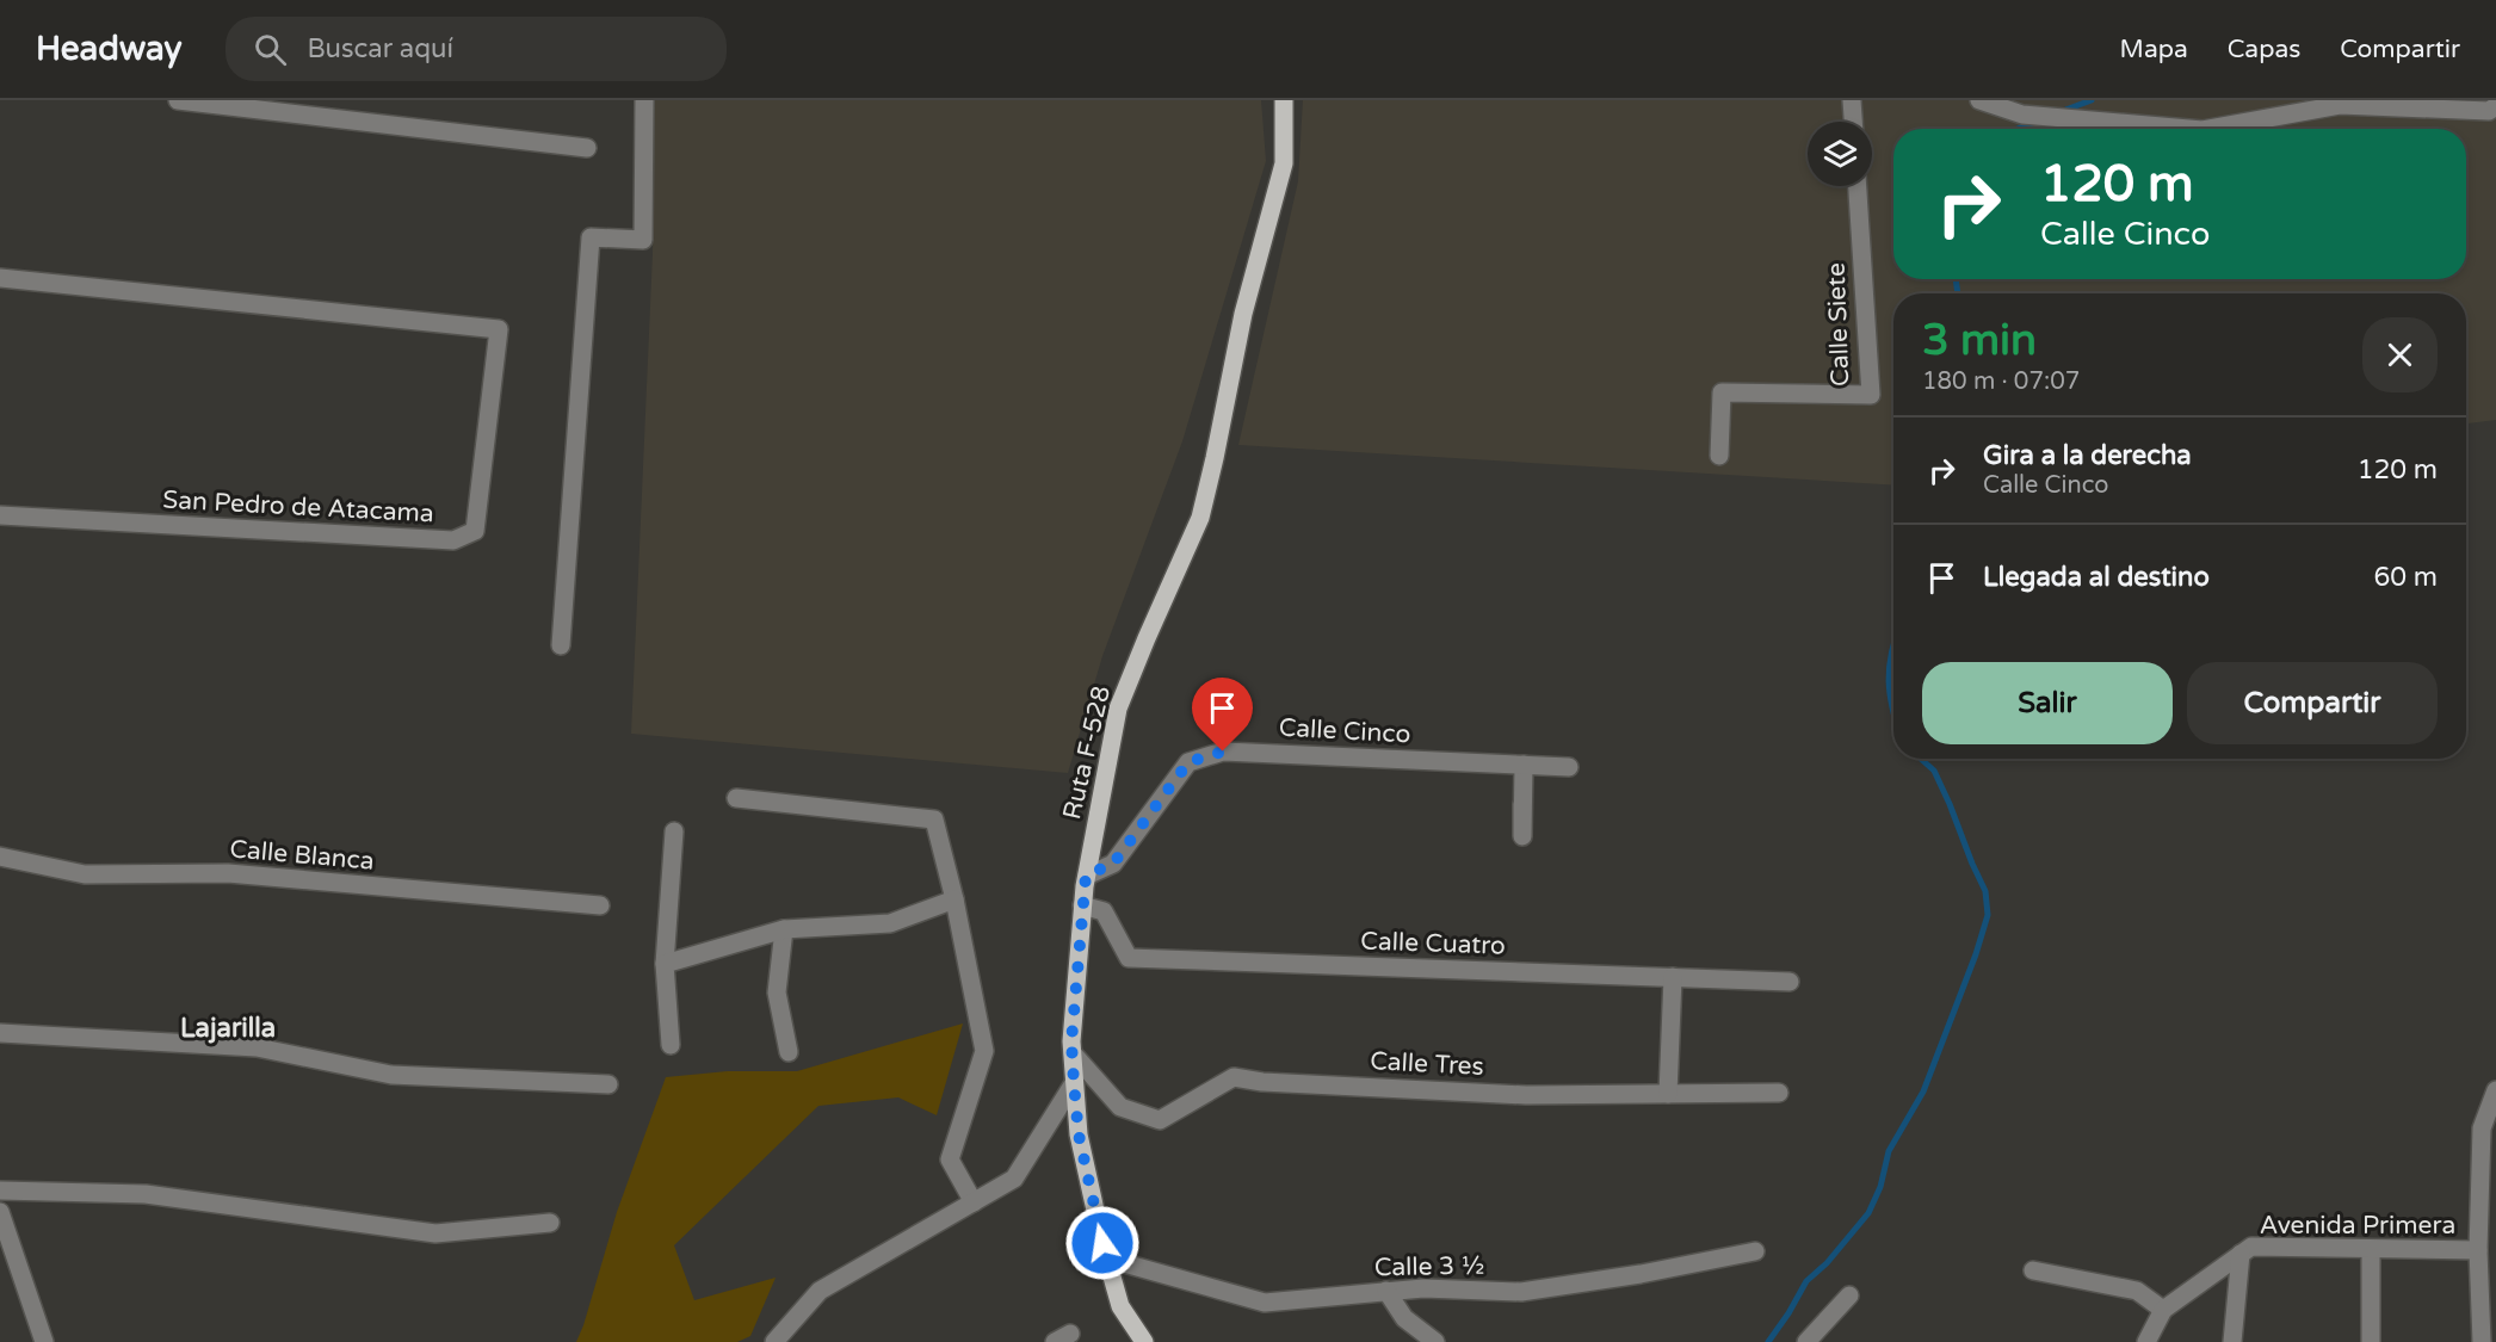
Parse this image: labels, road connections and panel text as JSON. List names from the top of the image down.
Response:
{
  "streets": {
    "main road": ["Ruta F-528"],
    "street": [
      "Calle Siete",
      "San Pedro de Atacama",
      "Calle Cinco",
      "Calle Blanca",
      "Calle Cuatro",
      "Calle Tres",
      "Avenida Primera",
      "Calle 3 ½"
    ]
  },
  "crossings": [
    ["Calle Cinco", "Ruta F-528"],
    ["Ruta F-528", "Calle Cuatro"],
    ["Ruta F-528", "Calle Tres"],
    ["Ruta F-528", "Calle 3 ½"]
  ],
  "districts": ["Lajarilla"],
  "page": {
    "header": "Headway",
    "search": "Buscar aquí",
    "nav": ["Mapa", "Capas", "Compartir"],
    "turn": ["120 m", "Calle Cinco"],
    "heading": ["3 min", "180 m · 07:07"],
    "list": [
      {
        "name": "Gira a la derecha",
        "note": "Calle Cinco",
        "value": "120 m"
      },
      {
        "name": "Llegada al destino",
        "value": "60 m"
      }
    ],
    "buttons": ["Salir", "Compartir"]
  }
}
